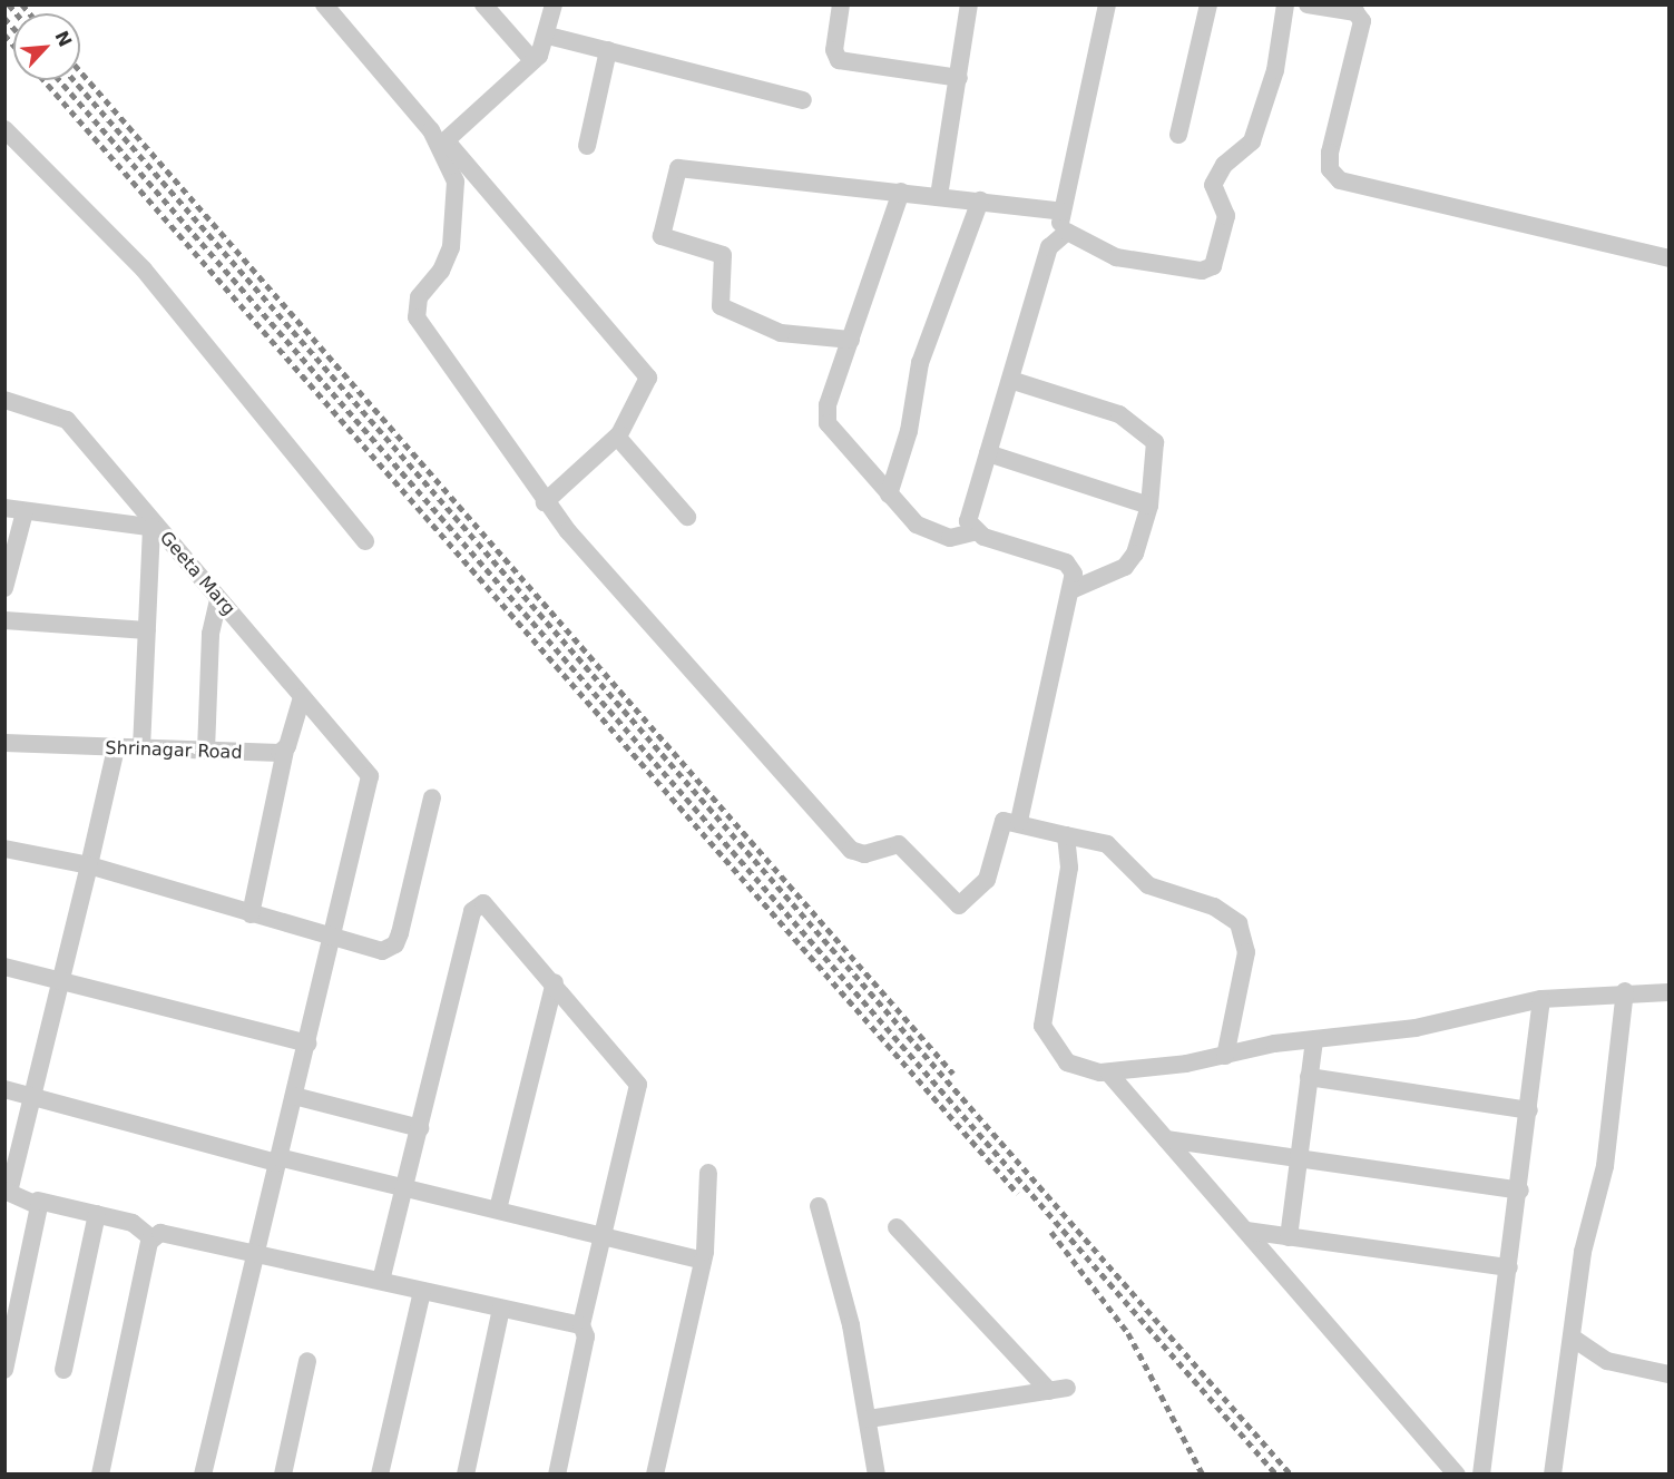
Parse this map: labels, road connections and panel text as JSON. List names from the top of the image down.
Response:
{
  "streets": {
    "street": ["Geeta Marg", "Shrinagar Road"]
  },
  "north": "top right"
}
